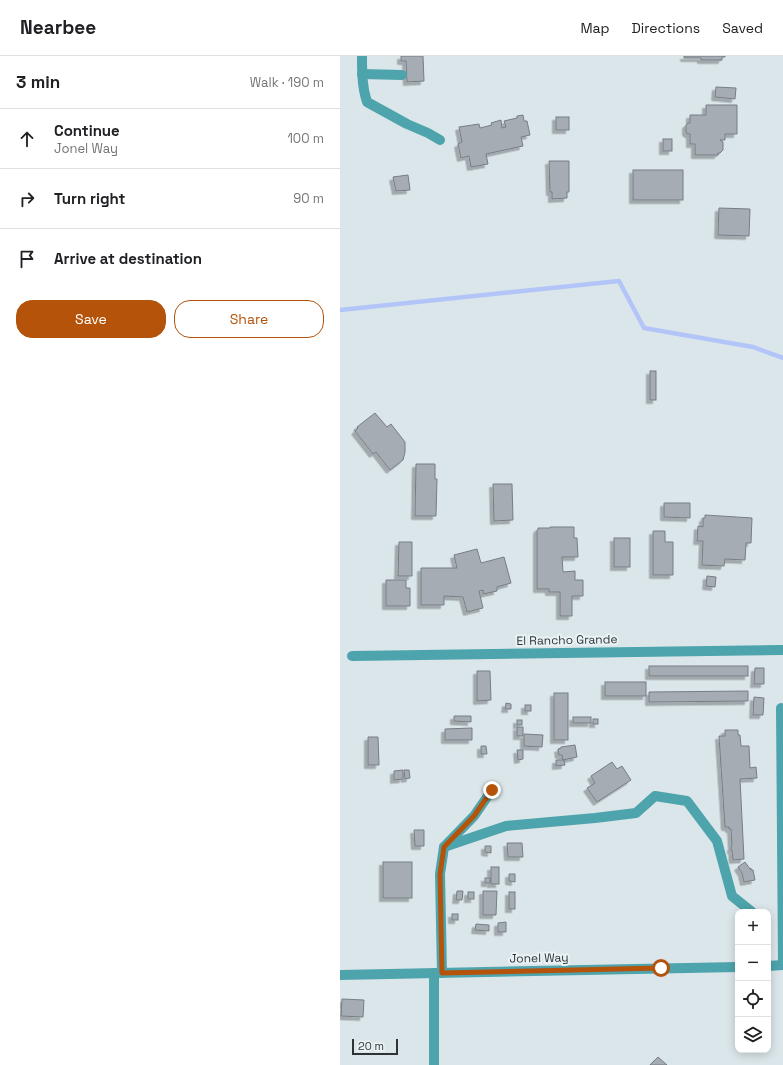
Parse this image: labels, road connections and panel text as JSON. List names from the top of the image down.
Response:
{
  "streets": {
    "street": ["El Rancho Grande", "Jonel Way"]
  },
  "scale_bar": "20 m",
  "page": {
    "header": "Nearbee",
    "nav": ["Map", "Directions", "Saved"],
    "heading": ["3 min", "Walk · 190 m"],
    "list": [
      ["Continue", "Jonel Way", "100 m"],
      ["Turn right", "90 m"],
      "Arrive at destination"
    ],
    "buttons": ["Save", "Share"],
    "map_buttons": ["+", "−"],
    "scale": "20 m"
  }
}
